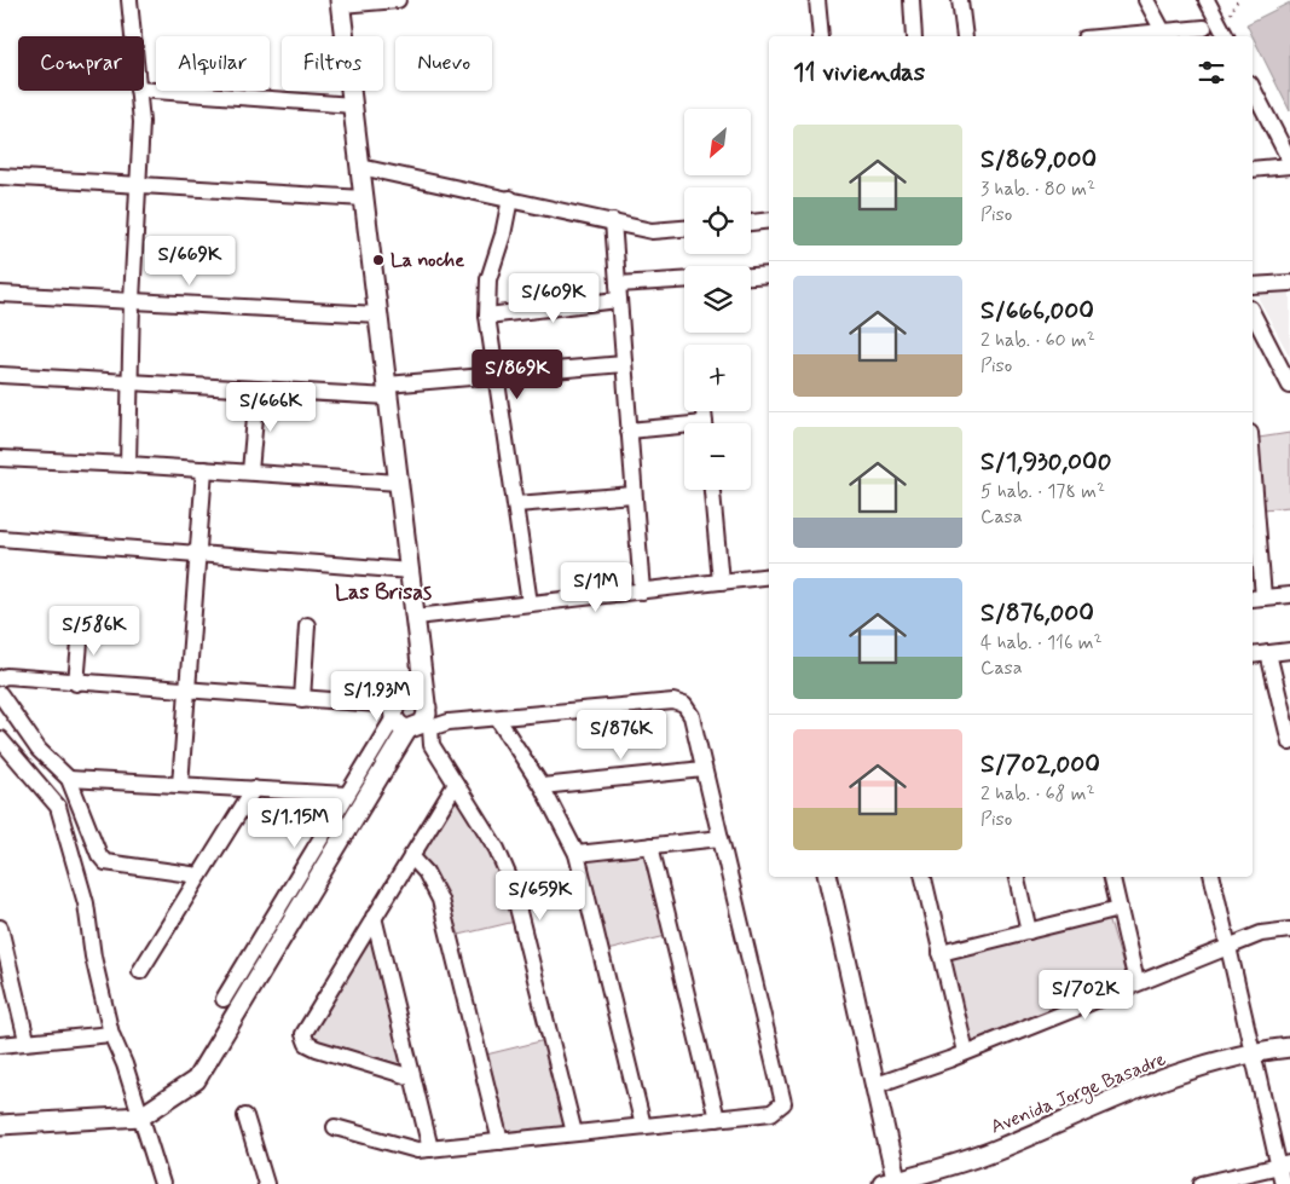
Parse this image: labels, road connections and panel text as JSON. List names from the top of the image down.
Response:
{
  "streets": {
    "street": ["Avenida Jorge Basadre"]
  },
  "districts": ["Las Brisas"],
  "places": ["La noche"],
  "north": "bottom left",
  "page": {
    "chip": [
      "Comprar",
      "Alquilar",
      "Filtros",
      "Nuevo"
    ],
    "heading": "11 viviendas",
    "map_buttons": ["+", "−"],
    "list": [
      {
        "name": "S/869,000",
        "note": "3 hab. · 80 m² · Piso"
      },
      {
        "name": "S/666,000",
        "note": "2 hab. · 60 m² · Piso"
      },
      {
        "name": "S/1,930,000",
        "note": "5 hab. · 178 m² · Casa"
      },
      {
        "name": "S/876,000",
        "note": "4 hab. · 116 m² · Casa"
      },
      {
        "name": "S/702,000",
        "note": "2 hab. · 68 m² · Piso"
      }
    ],
    "price": [
      "S/669K",
      "S/609K",
      "S/869K",
      "S/666K",
      "S/1M",
      "S/586K",
      "S/1.93M",
      "S/876K",
      "S/1.15M",
      "S/659K",
      "S/702K"
    ]
  }
}
